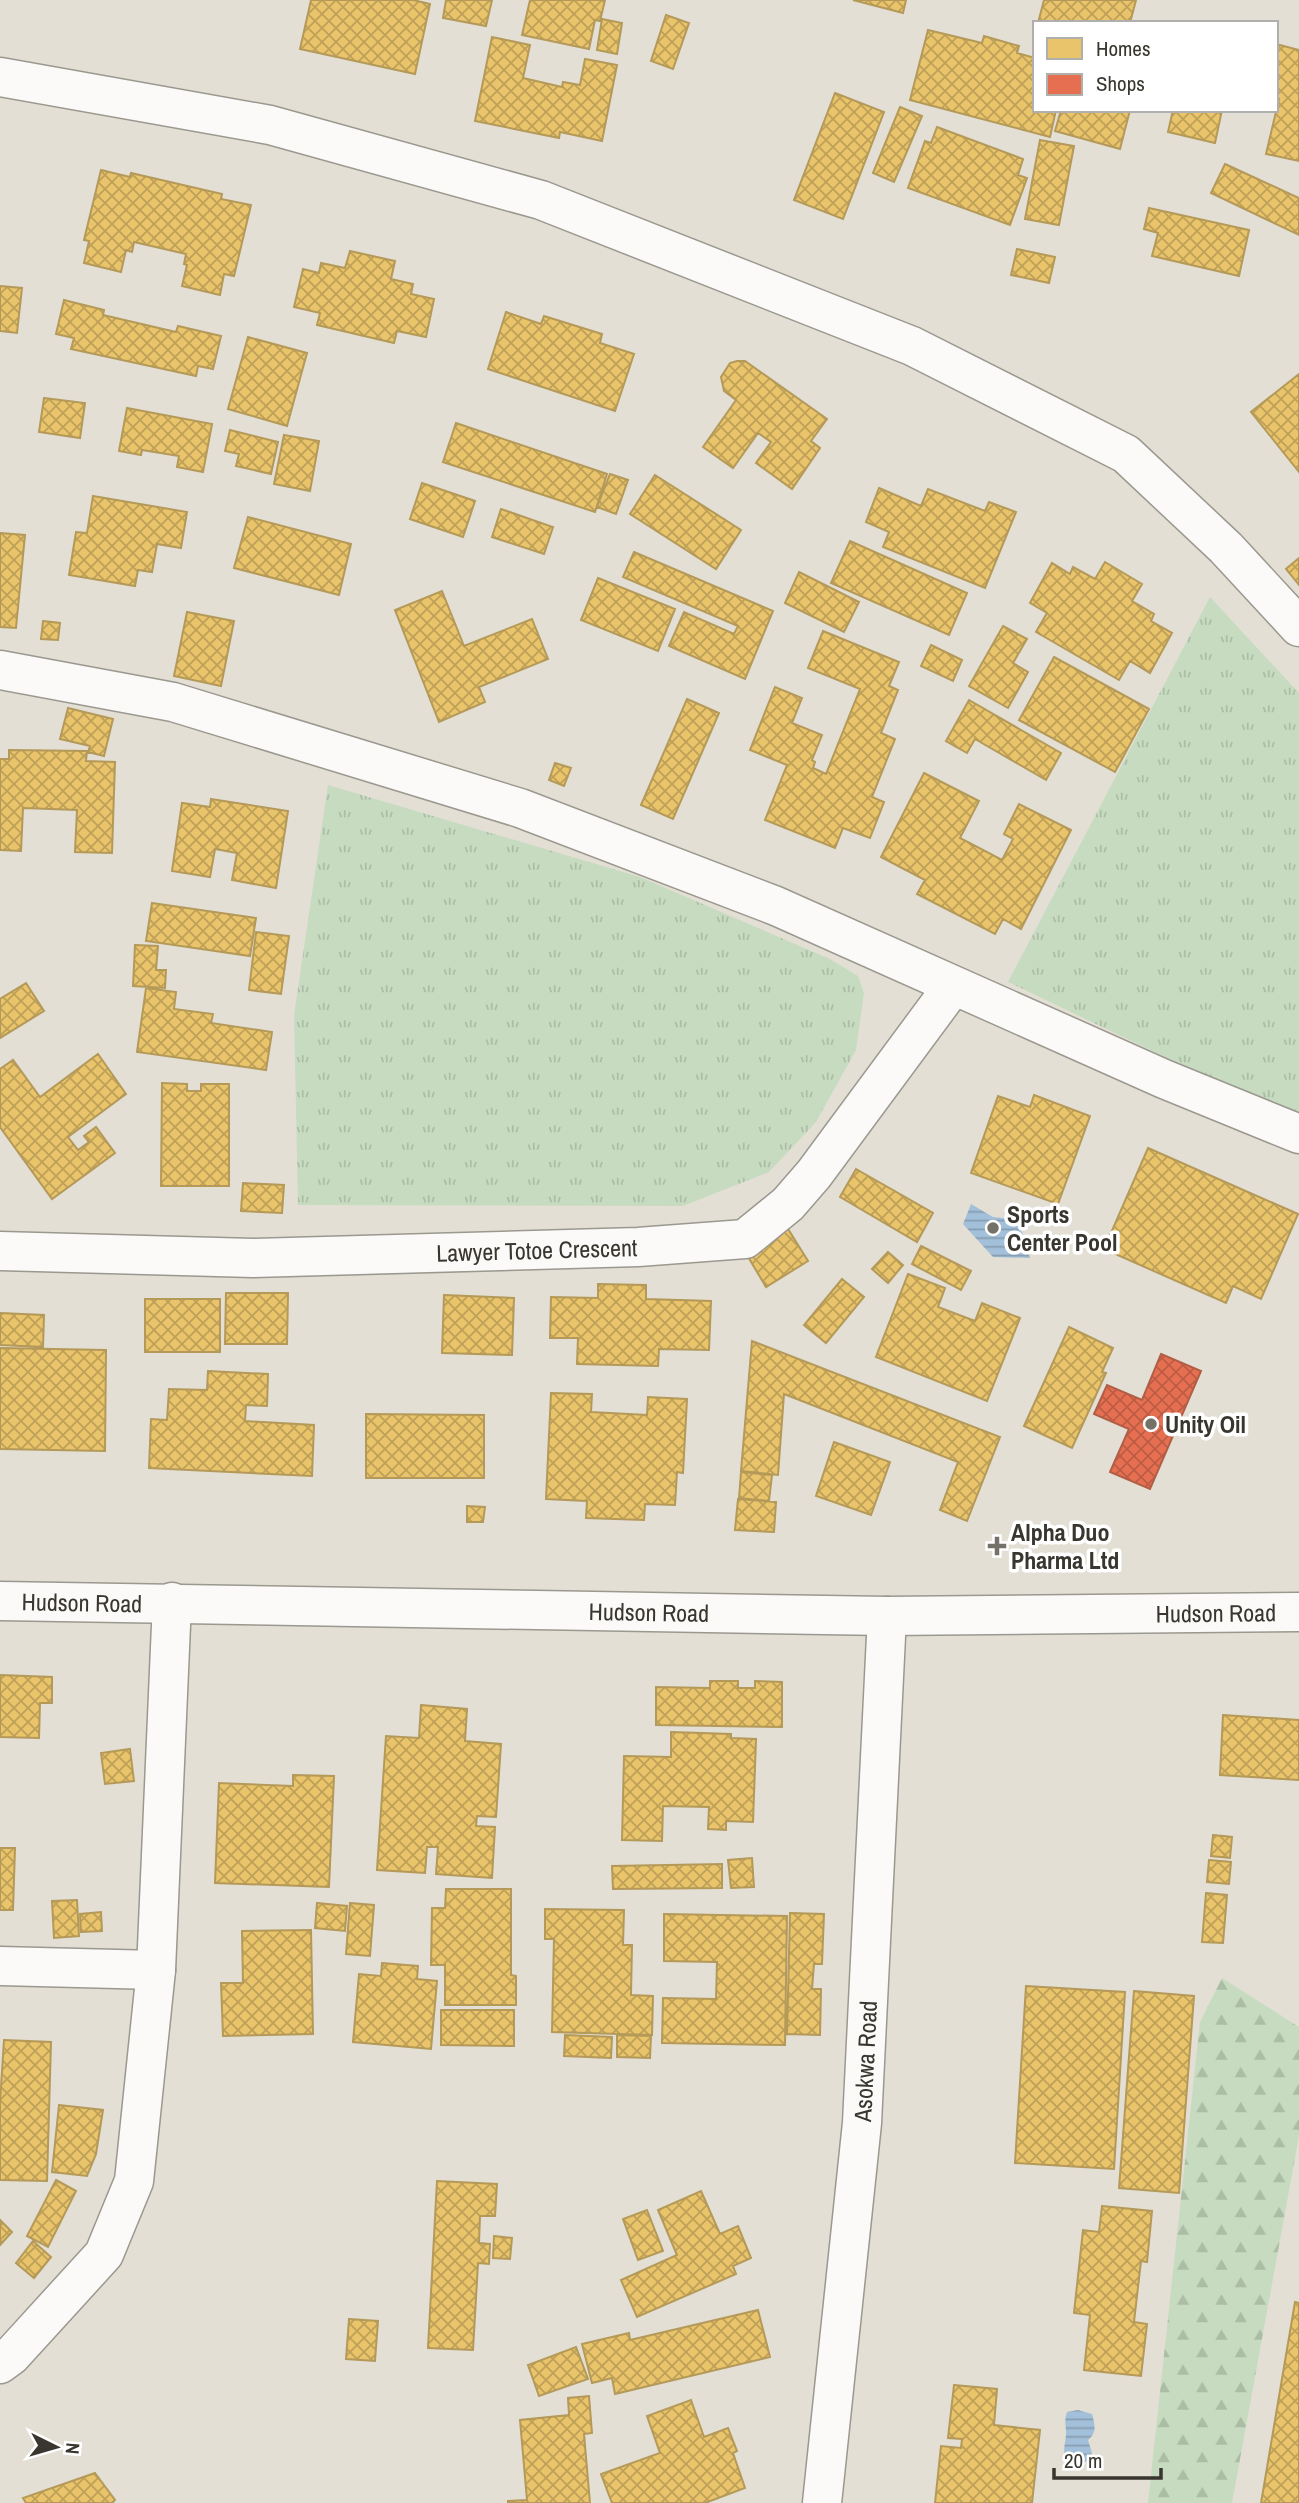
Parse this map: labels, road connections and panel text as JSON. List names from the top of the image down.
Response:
{
  "streets": {
    "street": ["Lawyer Totoe Crescent", "Hudson Road", "Asokwa Road"]
  },
  "crossings": [
    ["Hudson Road", "Asokwa Road"]
  ],
  "places": {
    "other": ["Sports Center Pool", "Unity Oil"],
    "health": ["Alpha Duo Pharma Ltd"]
  },
  "legend": ["Homes", "Shops"],
  "scale_bar": "20 m",
  "north": "right"
}
